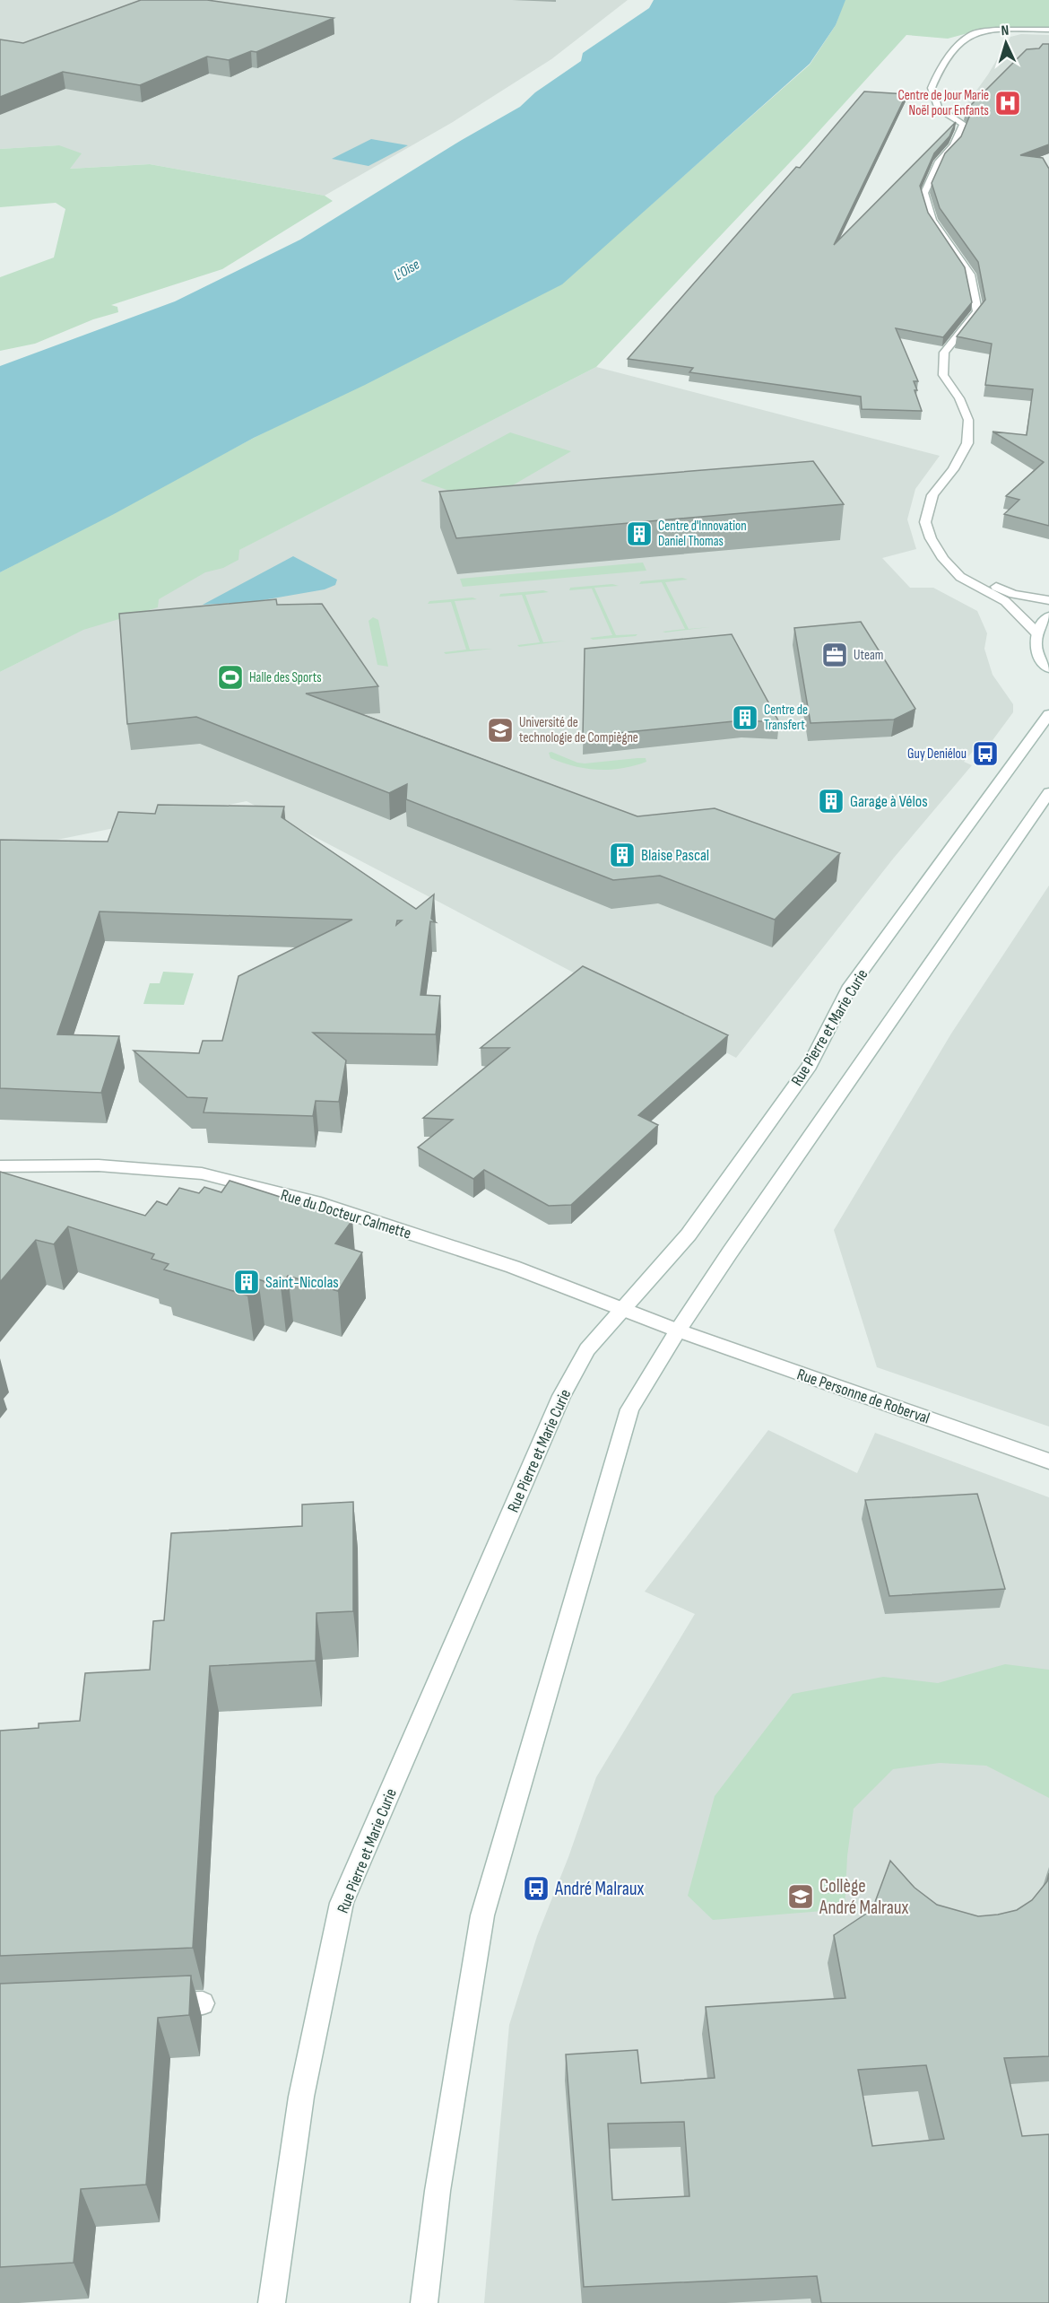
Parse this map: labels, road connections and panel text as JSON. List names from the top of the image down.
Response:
{
  "streets": {
    "street": ["Rue Pierre et Marie Curie", "Rue du Docteur Calmette", "Rue Personne de Roberval"]
  },
  "crossings": [
    ["Rue Pierre et Marie Curie", "Rue du Docteur Calmette"],
    ["Rue du Docteur Calmette", "Rue Personne de Roberval"]
  ],
  "water": ["L'Oise"],
  "places": {
    "hospital": ["Centre de Jour Marie Noël pour Enfants"],
    "building": [
      "Centre d'Innovation Daniel Thomas",
      "Centre de Transfert",
      "Garage à Vélos",
      "Blaise Pascal",
      "Saint-Nicolas"
    ],
    "office": ["Uteam"],
    "sports": ["Halle des Sports"],
    "school or university": ["Université de technologie de Compiègne", "Collège André Malraux"],
    "bus stop": ["Guy Deniélou", "André Malraux"]
  },
  "north": "top"
}
